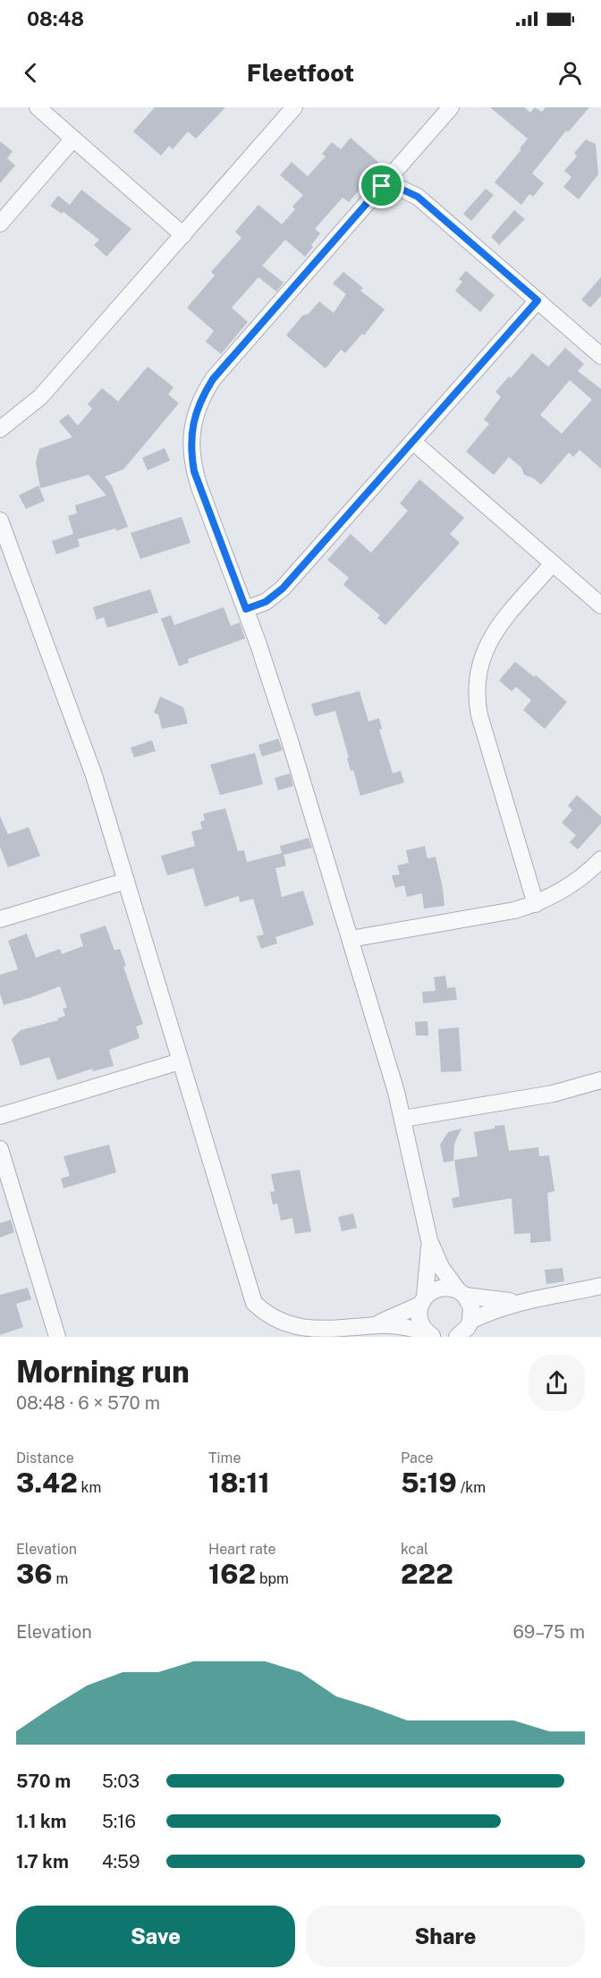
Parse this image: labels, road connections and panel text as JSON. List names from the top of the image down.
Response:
{
  "page": {
    "status": "08:48",
    "header": "Fleetfoot",
    "heading": ["Morning run", "08:48 · 6 × 570 m"],
    "stats": [
      ["Distance", "3.42 km"],
      ["Time", "18:11"],
      ["Pace", "5:19 /km"],
      ["Elevation", "36 m"],
      ["Heart rate", "162 bpm"],
      ["kcal", "222"]
    ],
    "chart": ["Elevation", "69–75 m"],
    "list": [
      {
        "name": "570 m",
        "note": "5:03"
      },
      {
        "name": "1.1 km",
        "note": "5:16"
      },
      {
        "name": "1.7 km",
        "note": "4:59"
      }
    ],
    "buttons": ["Save", "Share"]
  }
}
